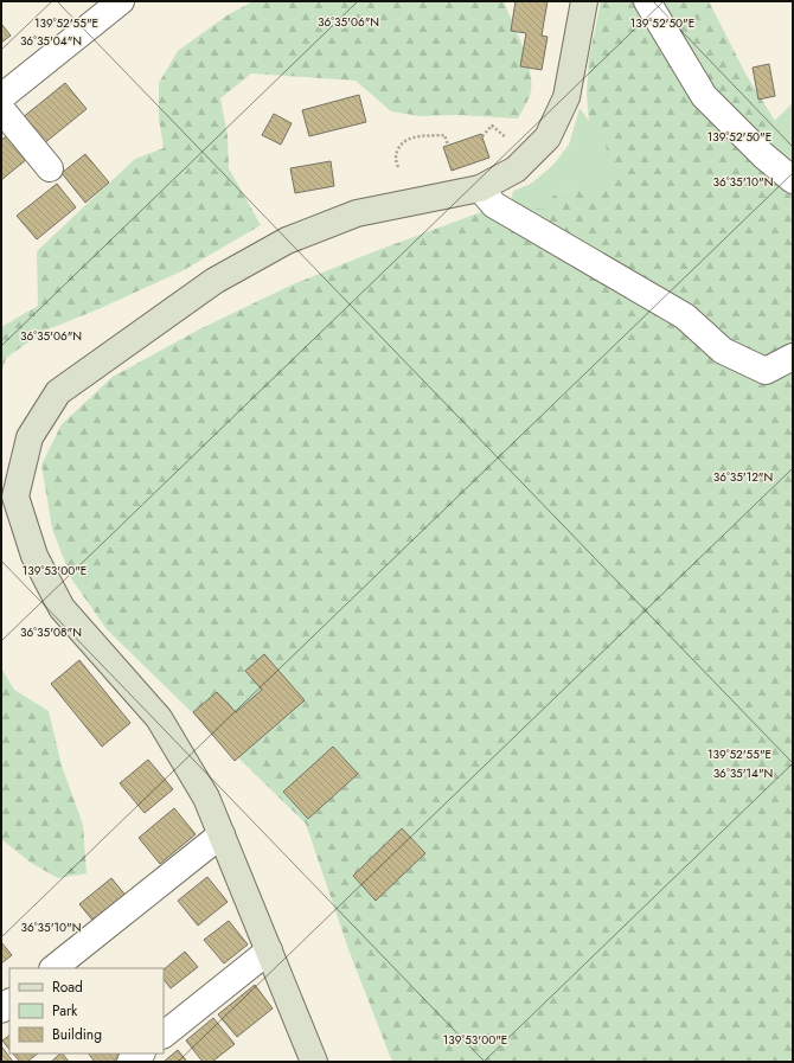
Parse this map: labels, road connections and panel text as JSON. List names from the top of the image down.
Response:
{
  "legend": ["Road", "Park", "Building"],
  "coordinates": [
    "36°35'06\"N",
    "139°52'55\"E",
    "139°52'50\"E",
    "36°35'04\"N",
    "36°35'10\"N",
    "36°35'12\"N",
    "139°53'00\"E",
    "36°35'08\"N",
    "36°35'14\"N"
  ]
}
